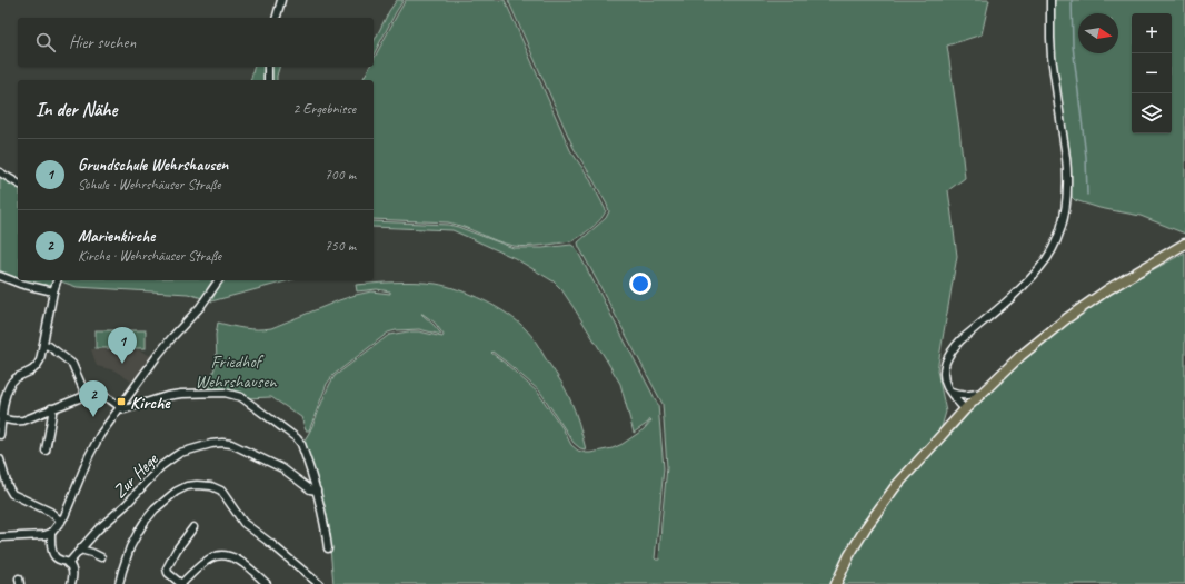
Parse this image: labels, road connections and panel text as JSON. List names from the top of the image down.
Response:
{
  "streets": {
    "street": ["Zur Hege"]
  },
  "parks": ["Friedhof Wehrshausen"],
  "places": {
    "transit": ["Kirche"]
  },
  "north": "right",
  "page": {
    "map_buttons": ["+", "−"],
    "search": "Hier suchen",
    "heading": ["In der Nähe", "2 Ergebnisse"],
    "list": [
      {
        "mark": "1",
        "name": "Grundschule Wehrshausen",
        "note": "Schule · Wehrshäuser Straße",
        "value": "700 m"
      },
      {
        "mark": "2",
        "name": "Marienkirche",
        "note": "Kirche · Wehrshäuser Straße",
        "value": "750 m"
      }
    ],
    "pins": ["1", "2"]
  }
}
